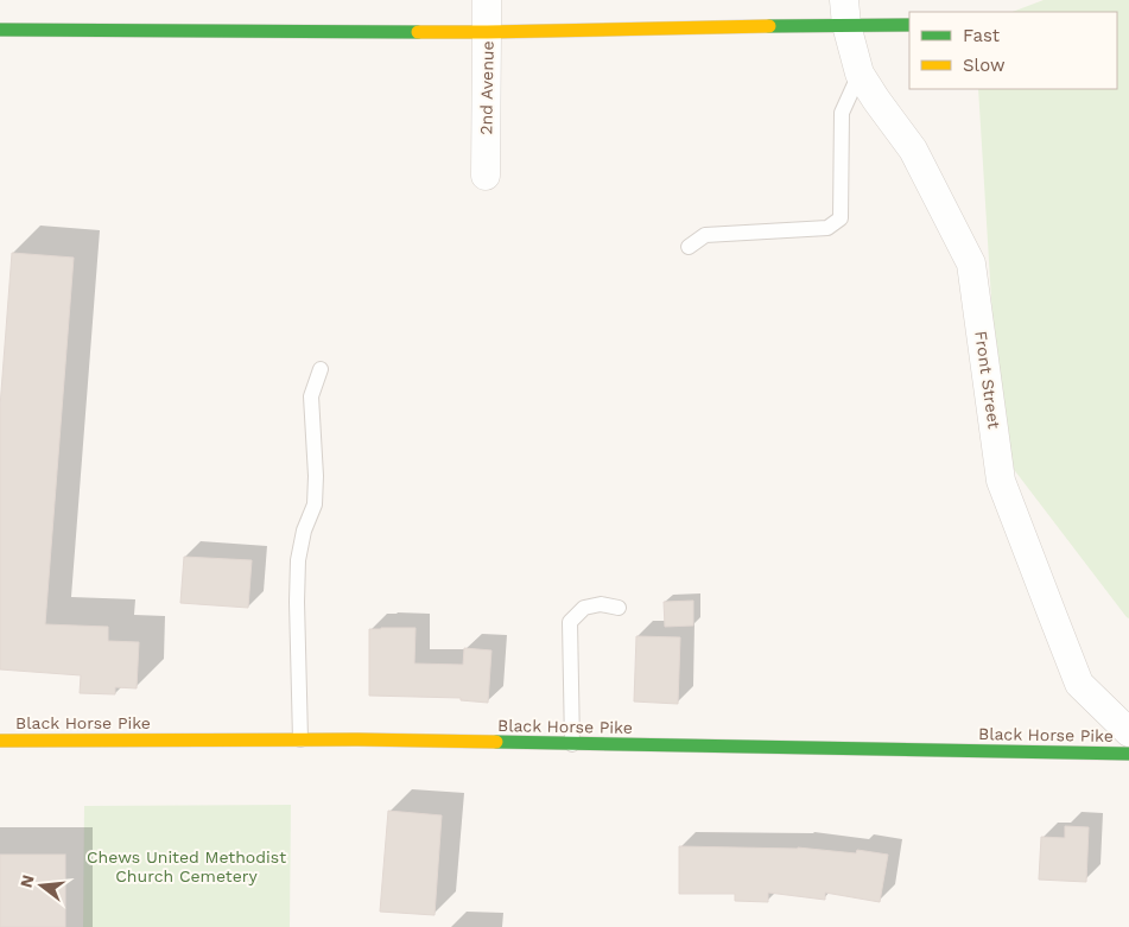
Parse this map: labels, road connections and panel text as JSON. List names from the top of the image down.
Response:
{
  "streets": {
    "main road": ["Black Horse Pike"],
    "street": ["2nd Avenue", "Front Street"]
  },
  "parks": ["Chews United Methodist Church Cemetery"],
  "legend": ["Fast", "Slow"],
  "north": "left"
}
